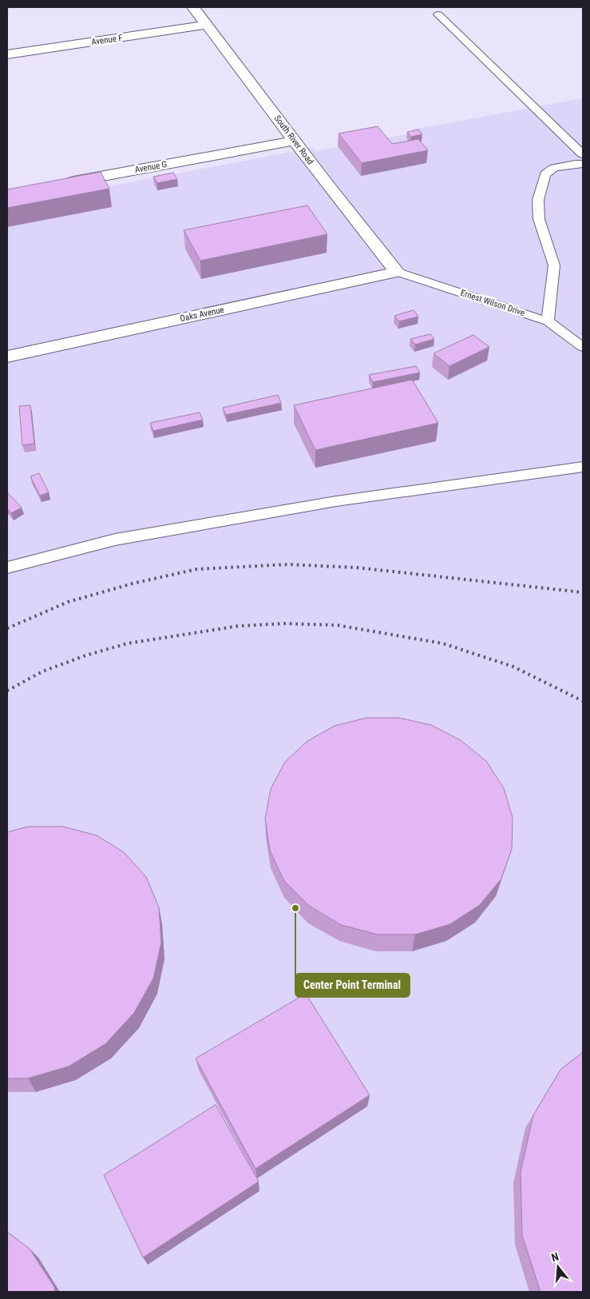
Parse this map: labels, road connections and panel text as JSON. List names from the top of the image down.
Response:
{
  "streets": {
    "street": [
      "Avenue F",
      "South River Road",
      "Avenue G",
      "Oaks Avenue"
    ],
    "lane": ["Ernest Wilson Drive"]
  },
  "crossings": [
    ["Avenue F", "South River Road"],
    ["South River Road", "Avenue G"],
    ["South River Road", "Ernest Wilson Drive"],
    ["South River Road", "Oaks Avenue"],
    ["Ernest Wilson Drive", "Oaks Avenue"]
  ],
  "places": ["Center Point Terminal"],
  "north": "top"
}
